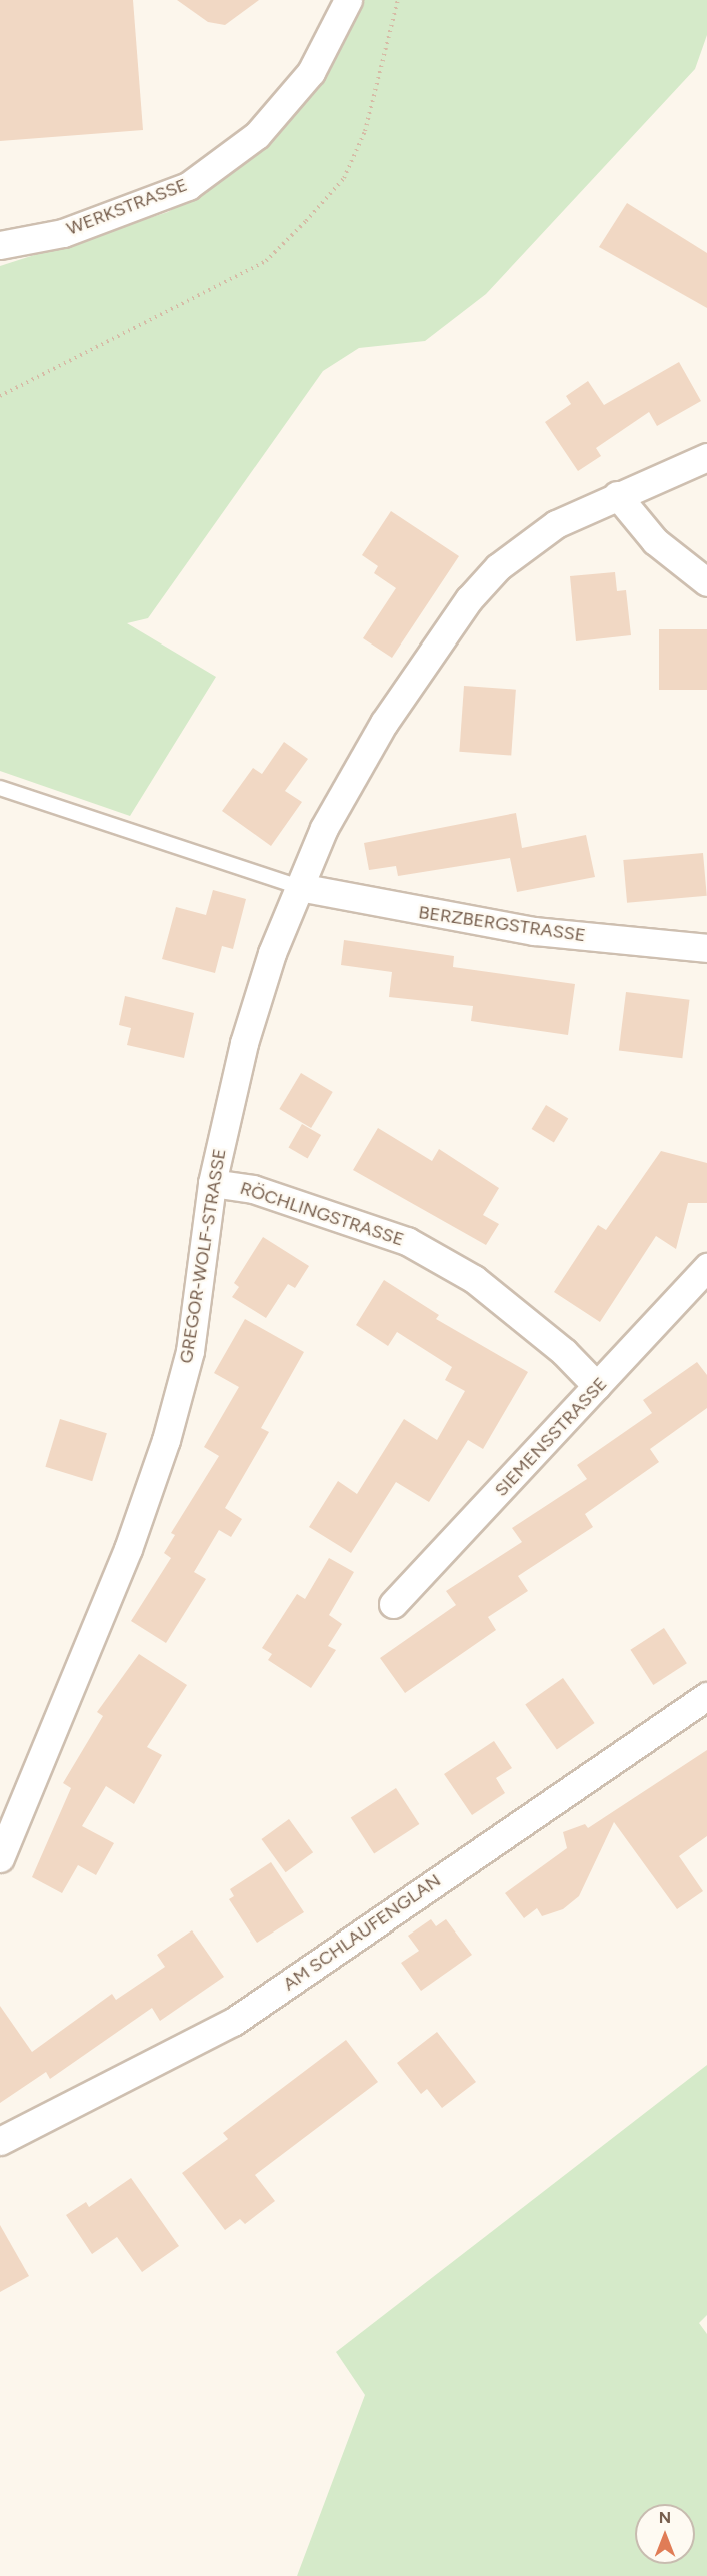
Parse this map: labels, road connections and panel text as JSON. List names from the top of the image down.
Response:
{
  "streets": {
    "street": [
      "WERKSTRASSE",
      "BERZBERGSTRASSE",
      "RÖCHLINGSTRASSE",
      "GREGOR-WOLF-STRASSE",
      "SIEMENSSTRASSE",
      "AM SCHLAUFENGLAN"
    ]
  },
  "crossings": [
    ["BERZBERGSTRASSE", "GREGOR-WOLF-STRASSE"],
    ["RÖCHLINGSTRASSE", "GREGOR-WOLF-STRASSE"],
    ["RÖCHLINGSTRASSE", "SIEMENSSTRASSE"]
  ],
  "north": "top"
}
